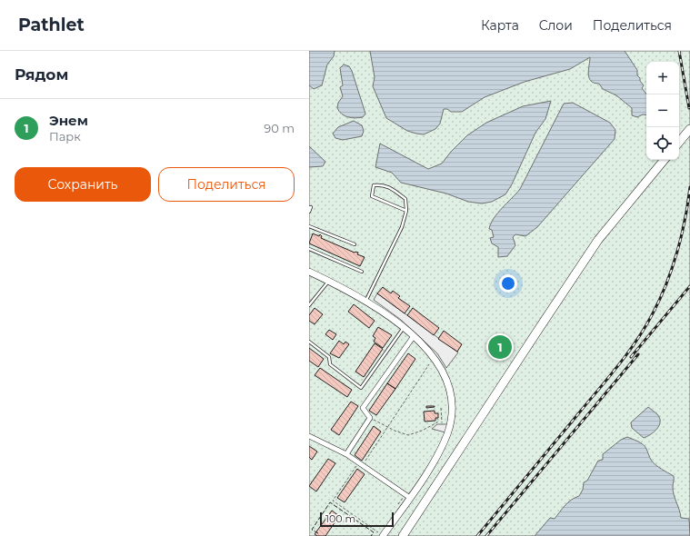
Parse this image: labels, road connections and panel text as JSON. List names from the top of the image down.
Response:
{
  "scale_bar": "100 m",
  "page": {
    "header": "Pathlet",
    "nav": ["Карта", "Слои", "Поделиться"],
    "heading": "Рядом",
    "map_buttons": ["+", "−"],
    "list": [
      {
        "mark": "1",
        "name": "Энем",
        "note": "Парк",
        "value": "90 m"
      }
    ],
    "buttons": ["Сохранить", "Поделиться"],
    "pins": "1",
    "scale": "100 m"
  }
}
